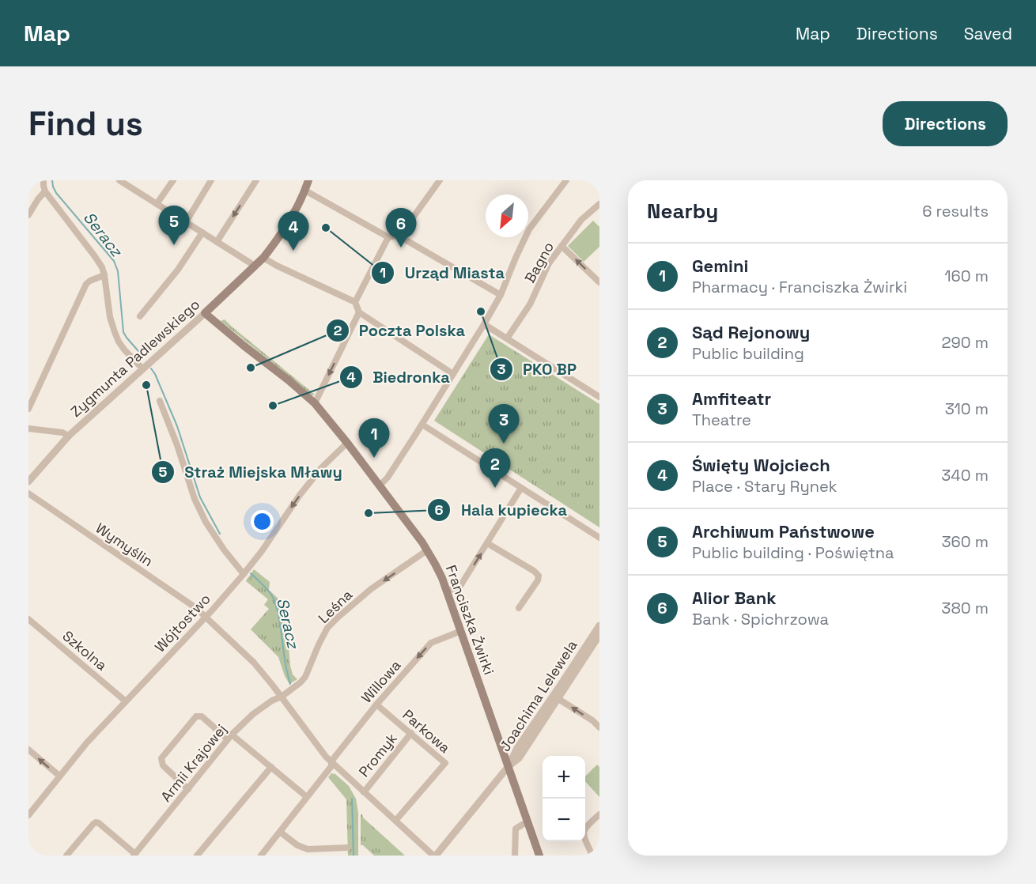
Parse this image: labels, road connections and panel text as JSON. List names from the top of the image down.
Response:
{
  "streets": {
    "main road": ["Zygmunta Padlewskiego", "Franciszka Żwirki"],
    "street": [
      "Bagno",
      "Wymyślin",
      "Leśna",
      "Wójtostwo",
      "Szkolna",
      "Willowa",
      "Joachima Lelewela",
      "Parkowa",
      "Promyk",
      "Armii Krajowej"
    ]
  },
  "crossings": [
    ["Zygmunta Padlewskiego", "Franciszka Żwirki"],
    ["Wymyślin", "Leśna"],
    ["Wymyślin", "Wójtostwo"],
    ["Wymyślin", "Willowa"],
    ["Wymyślin", "Joachima Lelewela"],
    ["Wymyślin", "Parkowa"],
    ["Wymyślin", "Promyk"],
    ["Wymyślin", "Armii Krajowej"],
    ["Leśna", "Franciszka Żwirki"],
    ["Leśna", "Armii Krajowej"],
    ["Franciszka Żwirki", "Wójtostwo"],
    ["Franciszka Żwirki", "Willowa"],
    ["Franciszka Żwirki", "Joachima Lelewela"],
    ["Wójtostwo", "Szkolna"],
    ["Willowa", "Parkowa"],
    ["Parkowa", "Promyk"]
  ],
  "one_way": ["Leśna", "Willowa"],
  "water": ["Seracz"],
  "places": [
    "Urząd Miasta",
    "PKO BP",
    "Poczta Polska",
    "Straż Miejska Mławy",
    "Biedronka",
    "Hala kupiecka"
  ],
  "north": "bottom left",
  "page": {
    "header": "Map",
    "nav": ["Map", "Directions", "Saved"],
    "buttons": "Directions",
    "title": "Find us",
    "heading": ["Nearby", "6 results"],
    "pins": [
      "5",
      "6",
      "4",
      "3",
      "1",
      "2"
    ],
    "list": [
      {
        "mark": "1",
        "name": "Gemini",
        "note": "Pharmacy · Franciszka Żwirki",
        "value": "160 m"
      },
      {
        "mark": "2",
        "name": "Sąd Rejonowy",
        "note": "Public building",
        "value": "290 m"
      },
      {
        "mark": "3",
        "name": "Amfiteatr",
        "note": "Theatre",
        "value": "310 m"
      },
      {
        "mark": "4",
        "name": "Święty Wojciech",
        "note": "Place · Stary Rynek",
        "value": "340 m"
      },
      {
        "mark": "5",
        "name": "Archiwum Państwowe",
        "note": "Public building · Poświętna",
        "value": "360 m"
      },
      {
        "mark": "6",
        "name": "Alior Bank",
        "note": "Bank · Spichrzowa",
        "value": "380 m"
      }
    ],
    "map_buttons": ["+", "−"]
  }
}
